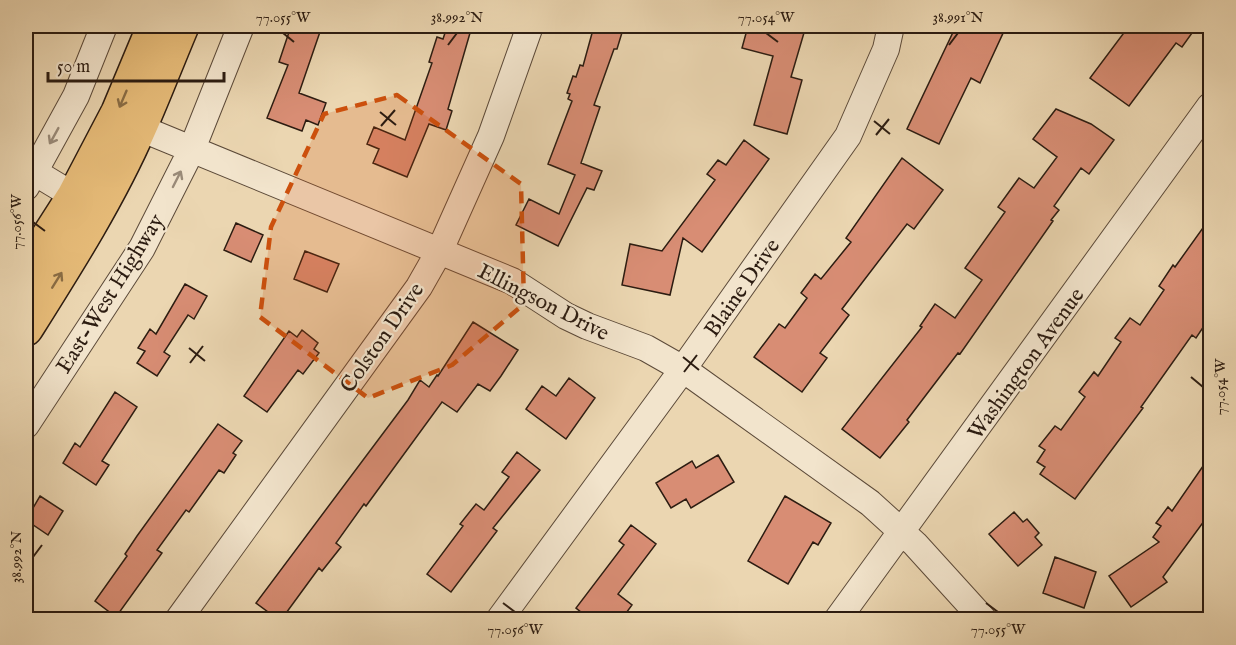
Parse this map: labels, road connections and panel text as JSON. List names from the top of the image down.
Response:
{
  "streets": {
    "street": [
      "Blaine Drive",
      "East-West Highway",
      "Ellingson Drive",
      "Colston Drive",
      "Washington Avenue"
    ]
  },
  "crossings": [
    ["Blaine Drive", "Ellingson Drive"],
    ["East-West Highway", "Ellingson Drive"],
    ["Ellingson Drive", "Colston Drive"],
    ["Ellingson Drive", "Washington Avenue"]
  ],
  "scale_bar": "50 m",
  "coordinates": [
    "77.055°W",
    "38.992°N",
    "77.054°W",
    "38.991°N",
    "77.056°W"
  ]
}
